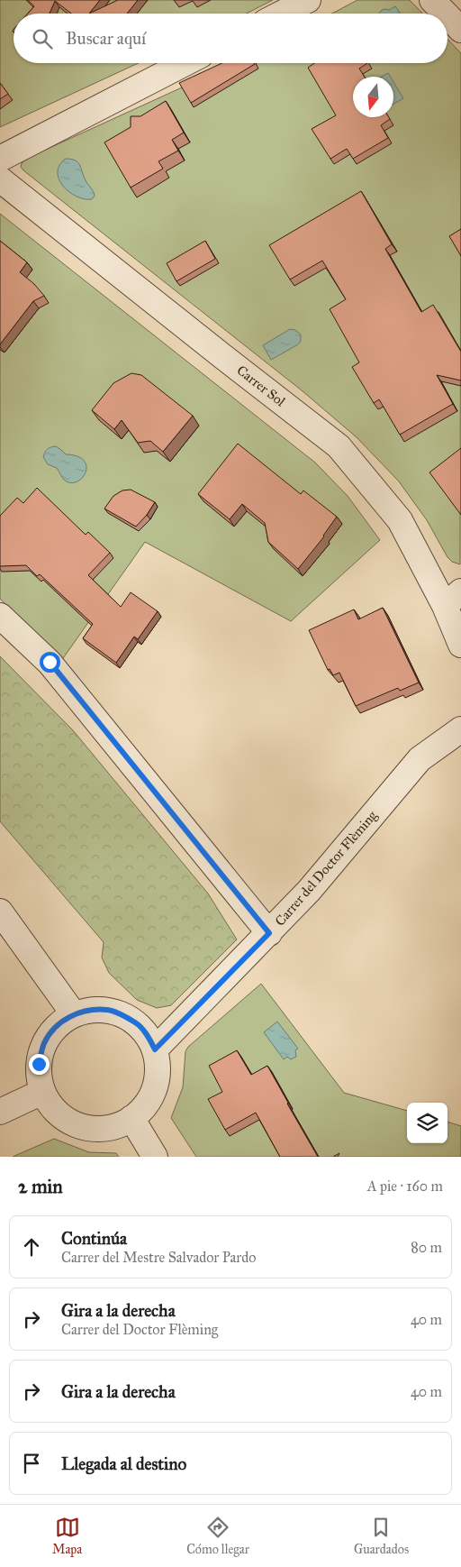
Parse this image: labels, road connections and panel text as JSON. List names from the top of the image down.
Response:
{
  "streets": {
    "street": ["Carrer Sol", "Carrer del Doctor Flèming"]
  },
  "north": "bottom",
  "page": {
    "search": "Buscar aquí",
    "heading": ["2 min", "A pie · 160 m"],
    "list": [
      ["Continúa", "Carrer del Mestre Salvador Pardo", "80 m"],
      ["Gira a la derecha", "Carrer del Doctor Flèming", "40 m"],
      ["Gira a la derecha", "40 m"],
      "Llegada al destino"
    ],
    "nav": ["Mapa", "Cómo llegar", "Guardados"]
  }
}
